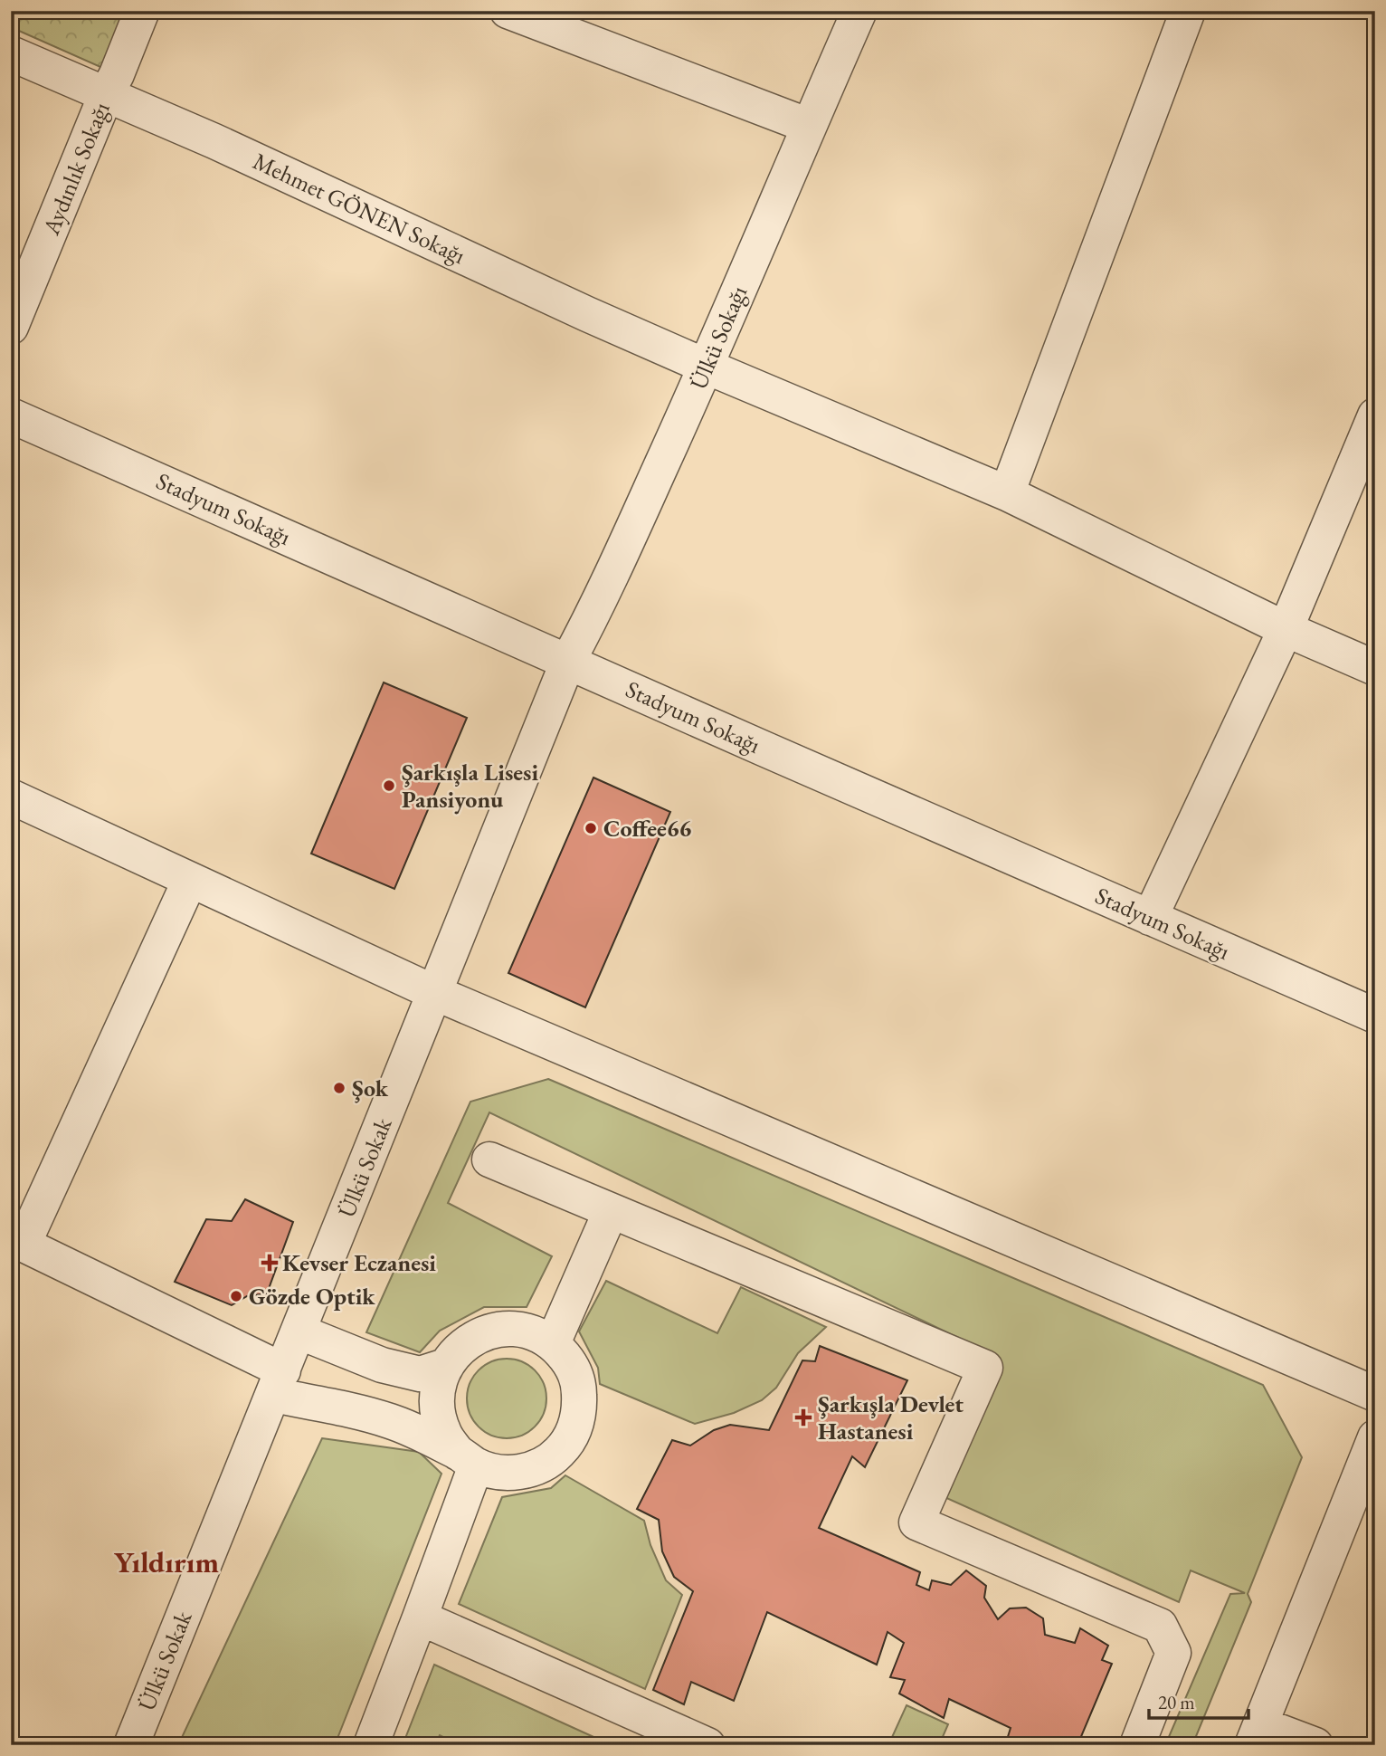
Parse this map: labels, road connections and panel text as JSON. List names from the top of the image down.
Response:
{
  "streets": {
    "street": [
      "Aydınlık Sokağı",
      "Mehmet GÖNEN Sokağı",
      "Ülkü Sokağı",
      "Stadyum Sokağı",
      "Ülkü Sokak"
    ]
  },
  "crossings": [
    ["Aydınlık Sokağı", "Mehmet GÖNEN Sokağı"],
    ["Mehmet GÖNEN Sokağı", "Ülkü Sokağı"],
    ["Ülkü Sokağı", "Stadyum Sokağı"],
    ["Ülkü Sokağı", "Ülkü Sokak"],
    ["Stadyum Sokağı", "Ülkü Sokak"]
  ],
  "districts": ["Yıldırım"],
  "places": {
    "other": [
      "Şarkışla Lisesi Pansiyonu",
      "Coffee66",
      "Şok",
      "Gözde Optik"
    ],
    "health": ["Kevser Eczanesi", "Şarkışla Devlet Hastanesi"]
  },
  "scale_bar": "20 m"
}
